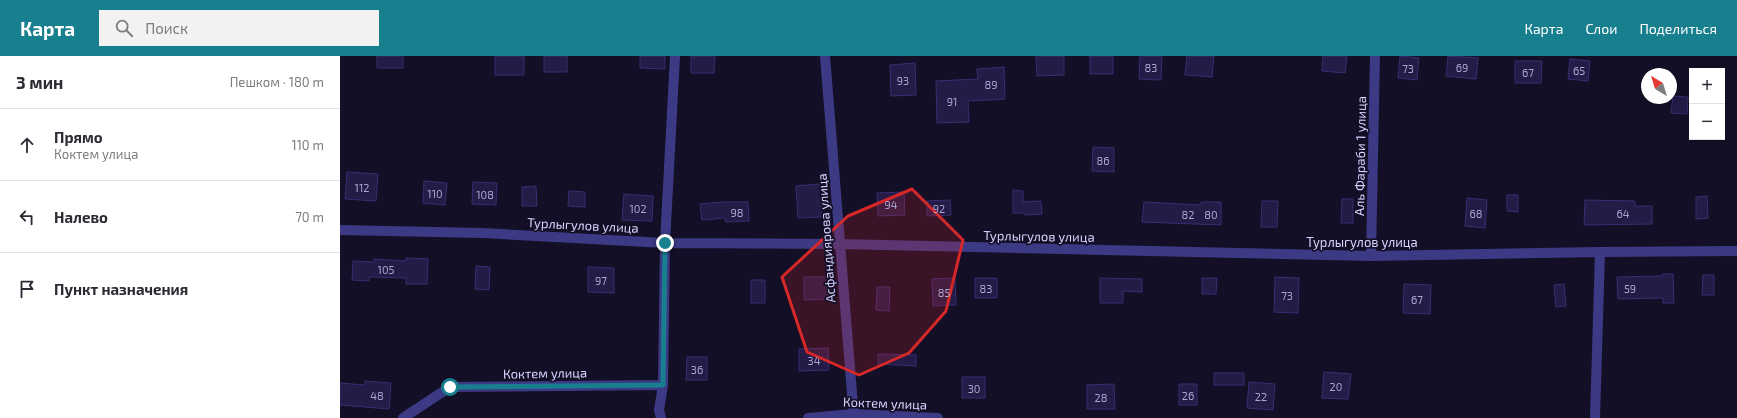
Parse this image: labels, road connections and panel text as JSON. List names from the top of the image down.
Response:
{
  "streets": {
    "street": [
      "Аль Фараби 1 улица",
      "Турлыгулов улица",
      "Асфандиярова улица",
      "Коктем улица"
    ]
  },
  "crossings": [
    ["Аль Фараби 1 улица", "Турлыгулов улица"],
    ["Турлыгулов улица", "Асфандиярова улица"],
    ["Асфандиярова улица", "Коктем улица"]
  ],
  "house_numbers": [
    "83",
    "69",
    "73",
    "65",
    "67",
    "93",
    "89",
    "91",
    "86",
    "112",
    "110",
    "108",
    "94",
    "102",
    "92",
    "98",
    "68",
    "64",
    "82",
    "80",
    "105",
    "97",
    "83",
    "59",
    "85",
    "73",
    "67",
    "34",
    "36",
    "20",
    "30",
    "48",
    "26",
    "22",
    "28"
  ],
  "north": "top left",
  "page": {
    "header": "Карта",
    "search": "Поиск",
    "nav": ["Карта", "Слои", "Поделиться"],
    "heading": ["3 мин", "Пешком · 180 m"],
    "map_buttons": ["+", "−"],
    "list": [
      ["Прямо", "Коктем улица", "110 m"],
      ["Налево", "70 m"],
      "Пункт назначения"
    ]
  }
}
